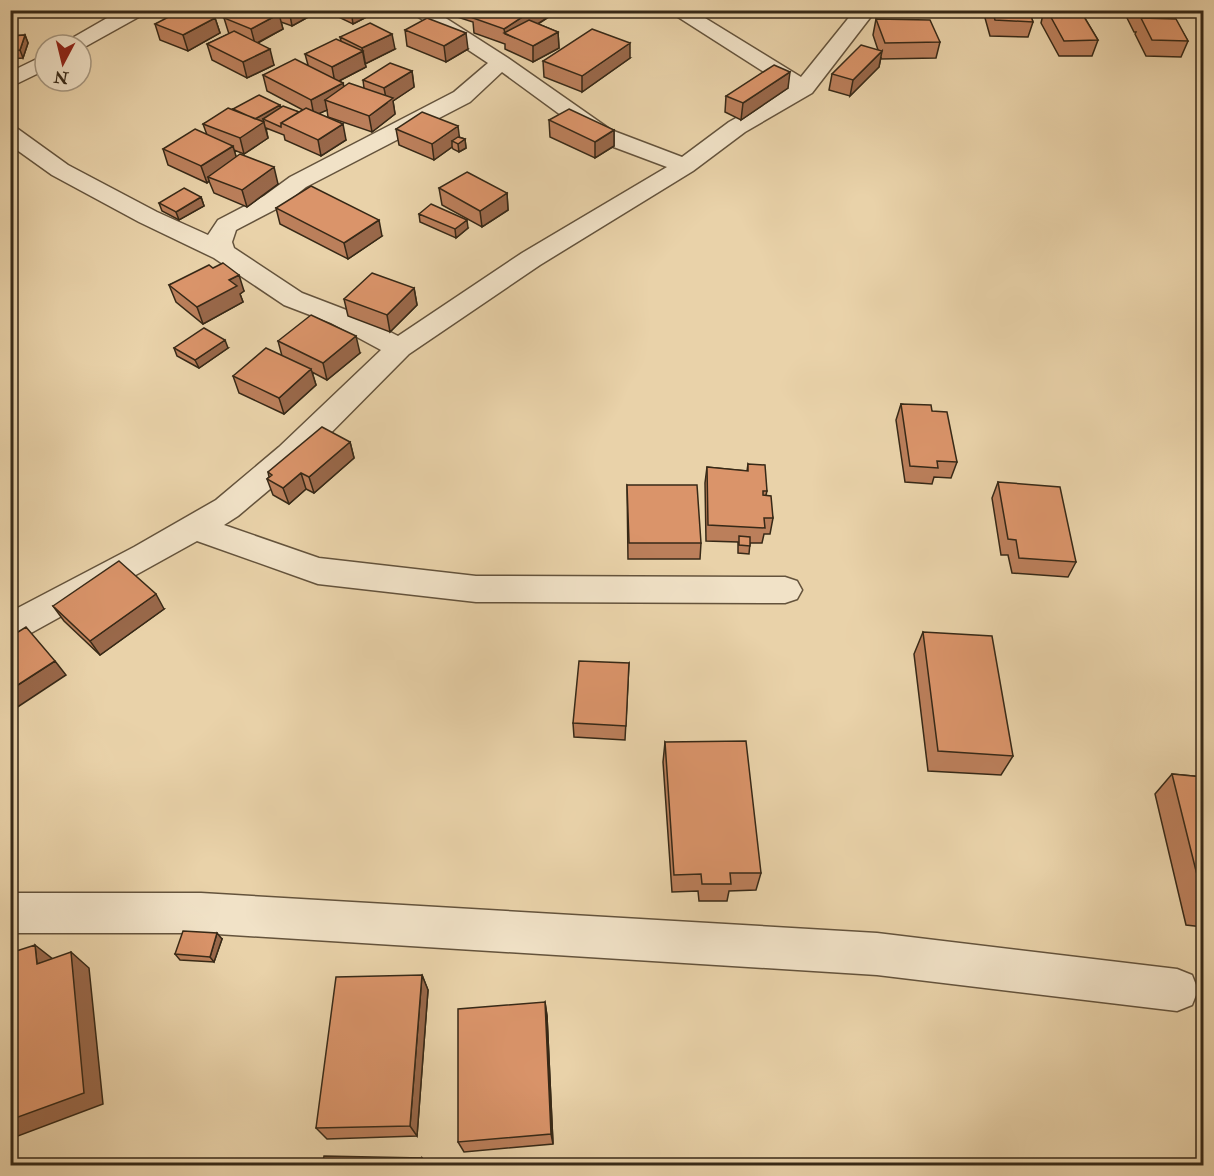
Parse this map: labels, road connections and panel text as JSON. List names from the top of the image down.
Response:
{
  "north": "bottom"
}
